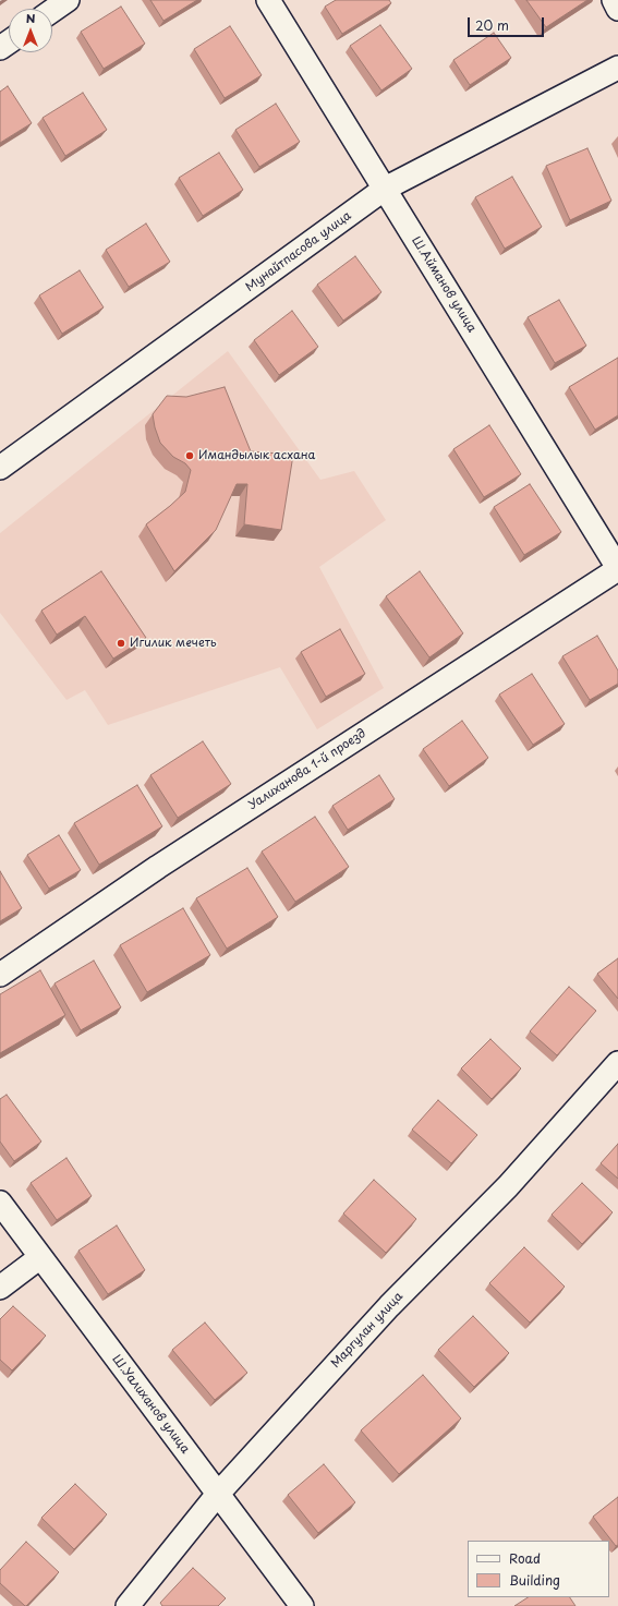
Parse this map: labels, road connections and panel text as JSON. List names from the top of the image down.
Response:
{
  "streets": {
    "street": [
      "Мунайтпасова улица",
      "Ш.Айманов улица",
      "Уалиханова 1-й проезд",
      "Маргулан улица",
      "Ш.Уалиханов улица"
    ]
  },
  "crossings": [
    ["Мунайтпасова улица", "Ш.Айманов улица"],
    ["Ш.Айманов улица", "Уалиханова 1-й проезд"],
    ["Маргулан улица", "Ш.Уалиханов улица"]
  ],
  "places": ["Имандылык асхана", "Игилик мечеть"],
  "legend": ["Road", "Building"],
  "scale_bar": "20 m",
  "north": "top"
}
